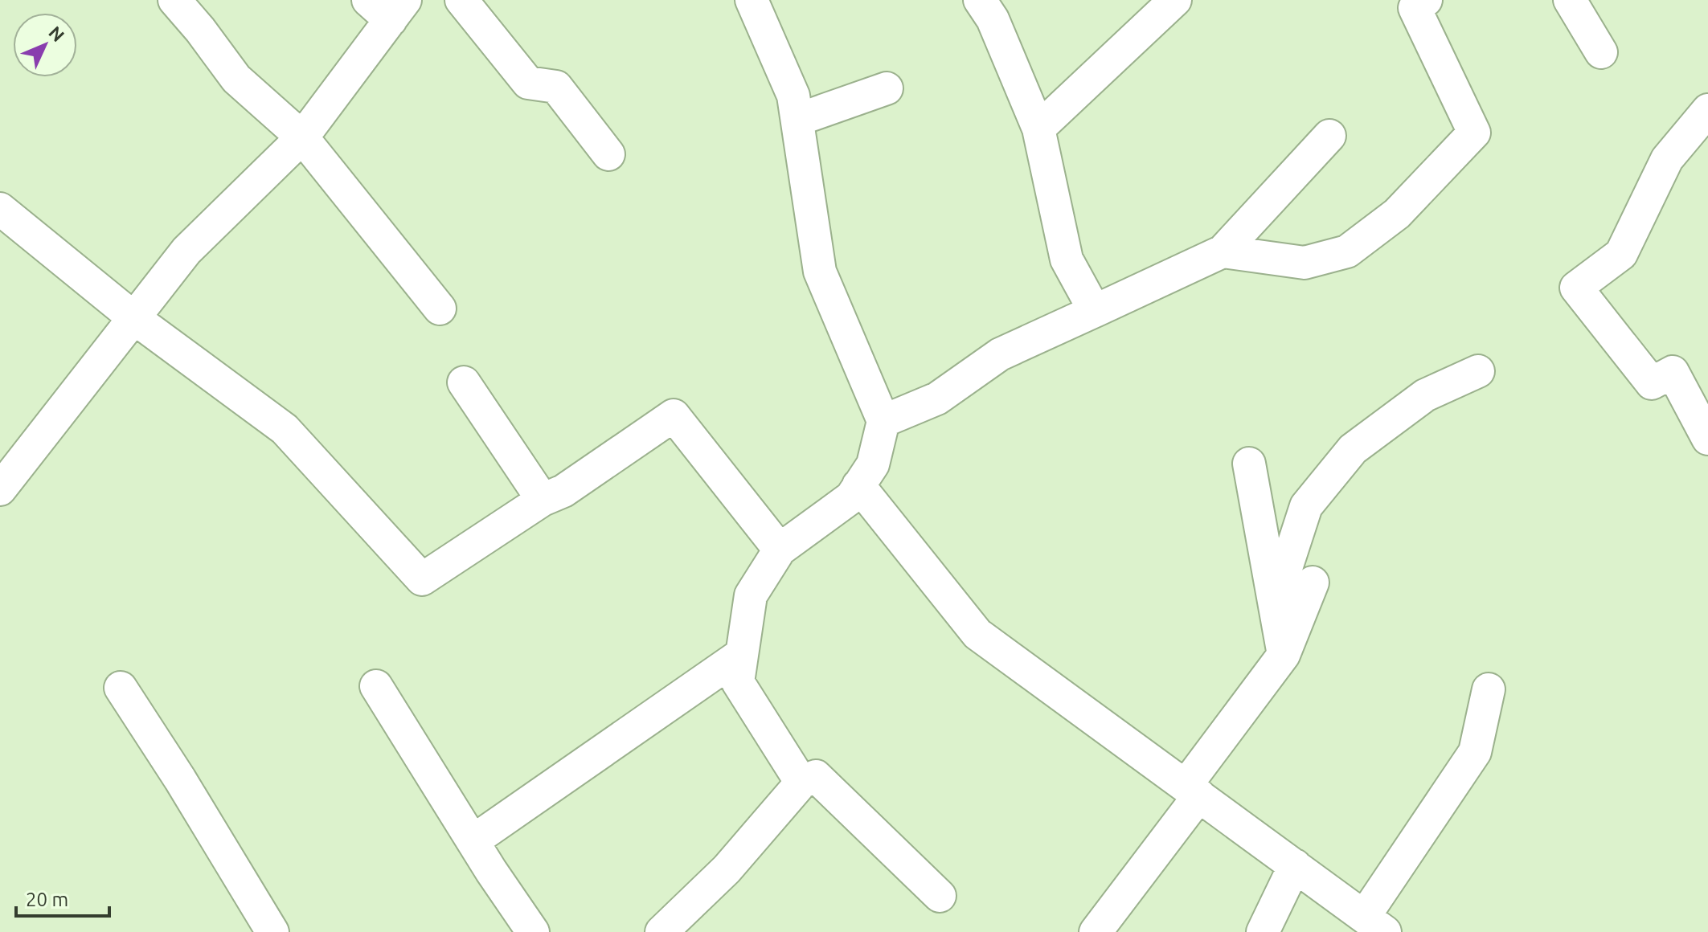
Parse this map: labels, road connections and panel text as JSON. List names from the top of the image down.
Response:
{
  "scale_bar": "20 m",
  "north": "top right"
}
